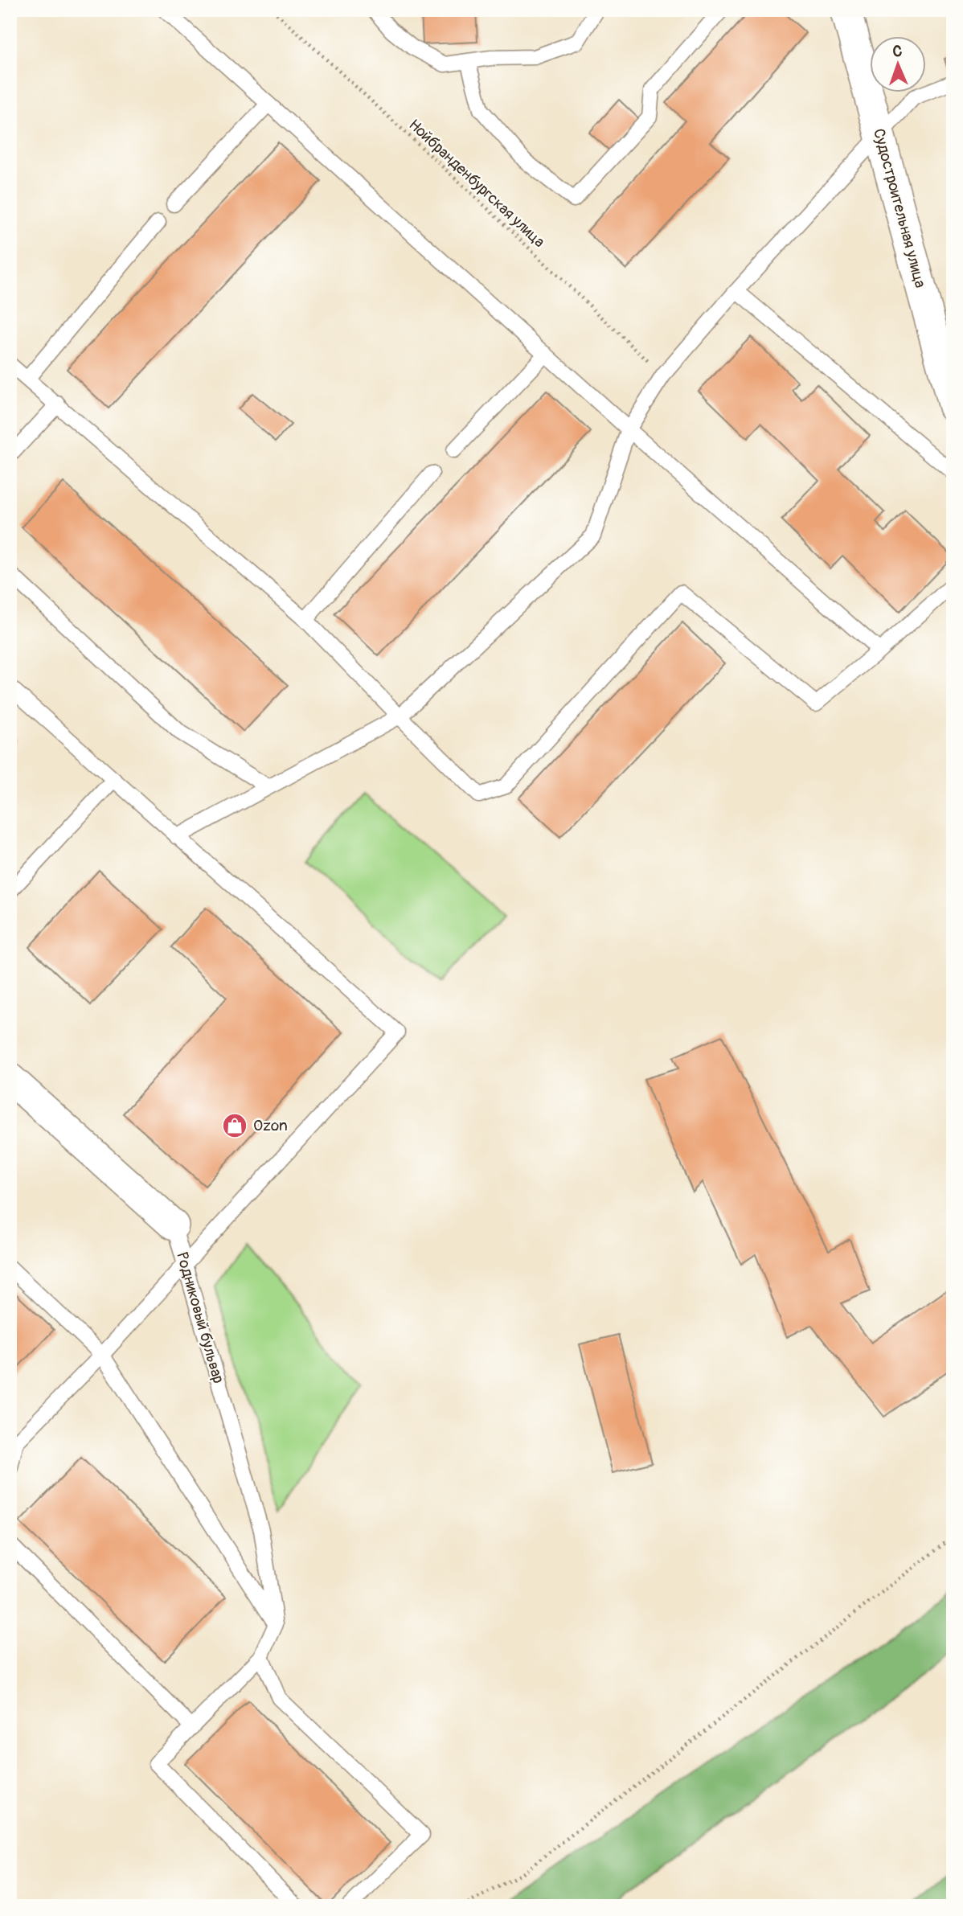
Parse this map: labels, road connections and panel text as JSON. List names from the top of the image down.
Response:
{
  "streets": {
    "street": ["Судостроительная улица", "Родниковый бульвар"],
    "path": ["Нойбранденбургская улица"]
  },
  "places": {
    "shop": ["Ozon"]
  },
  "north": "top"
}
